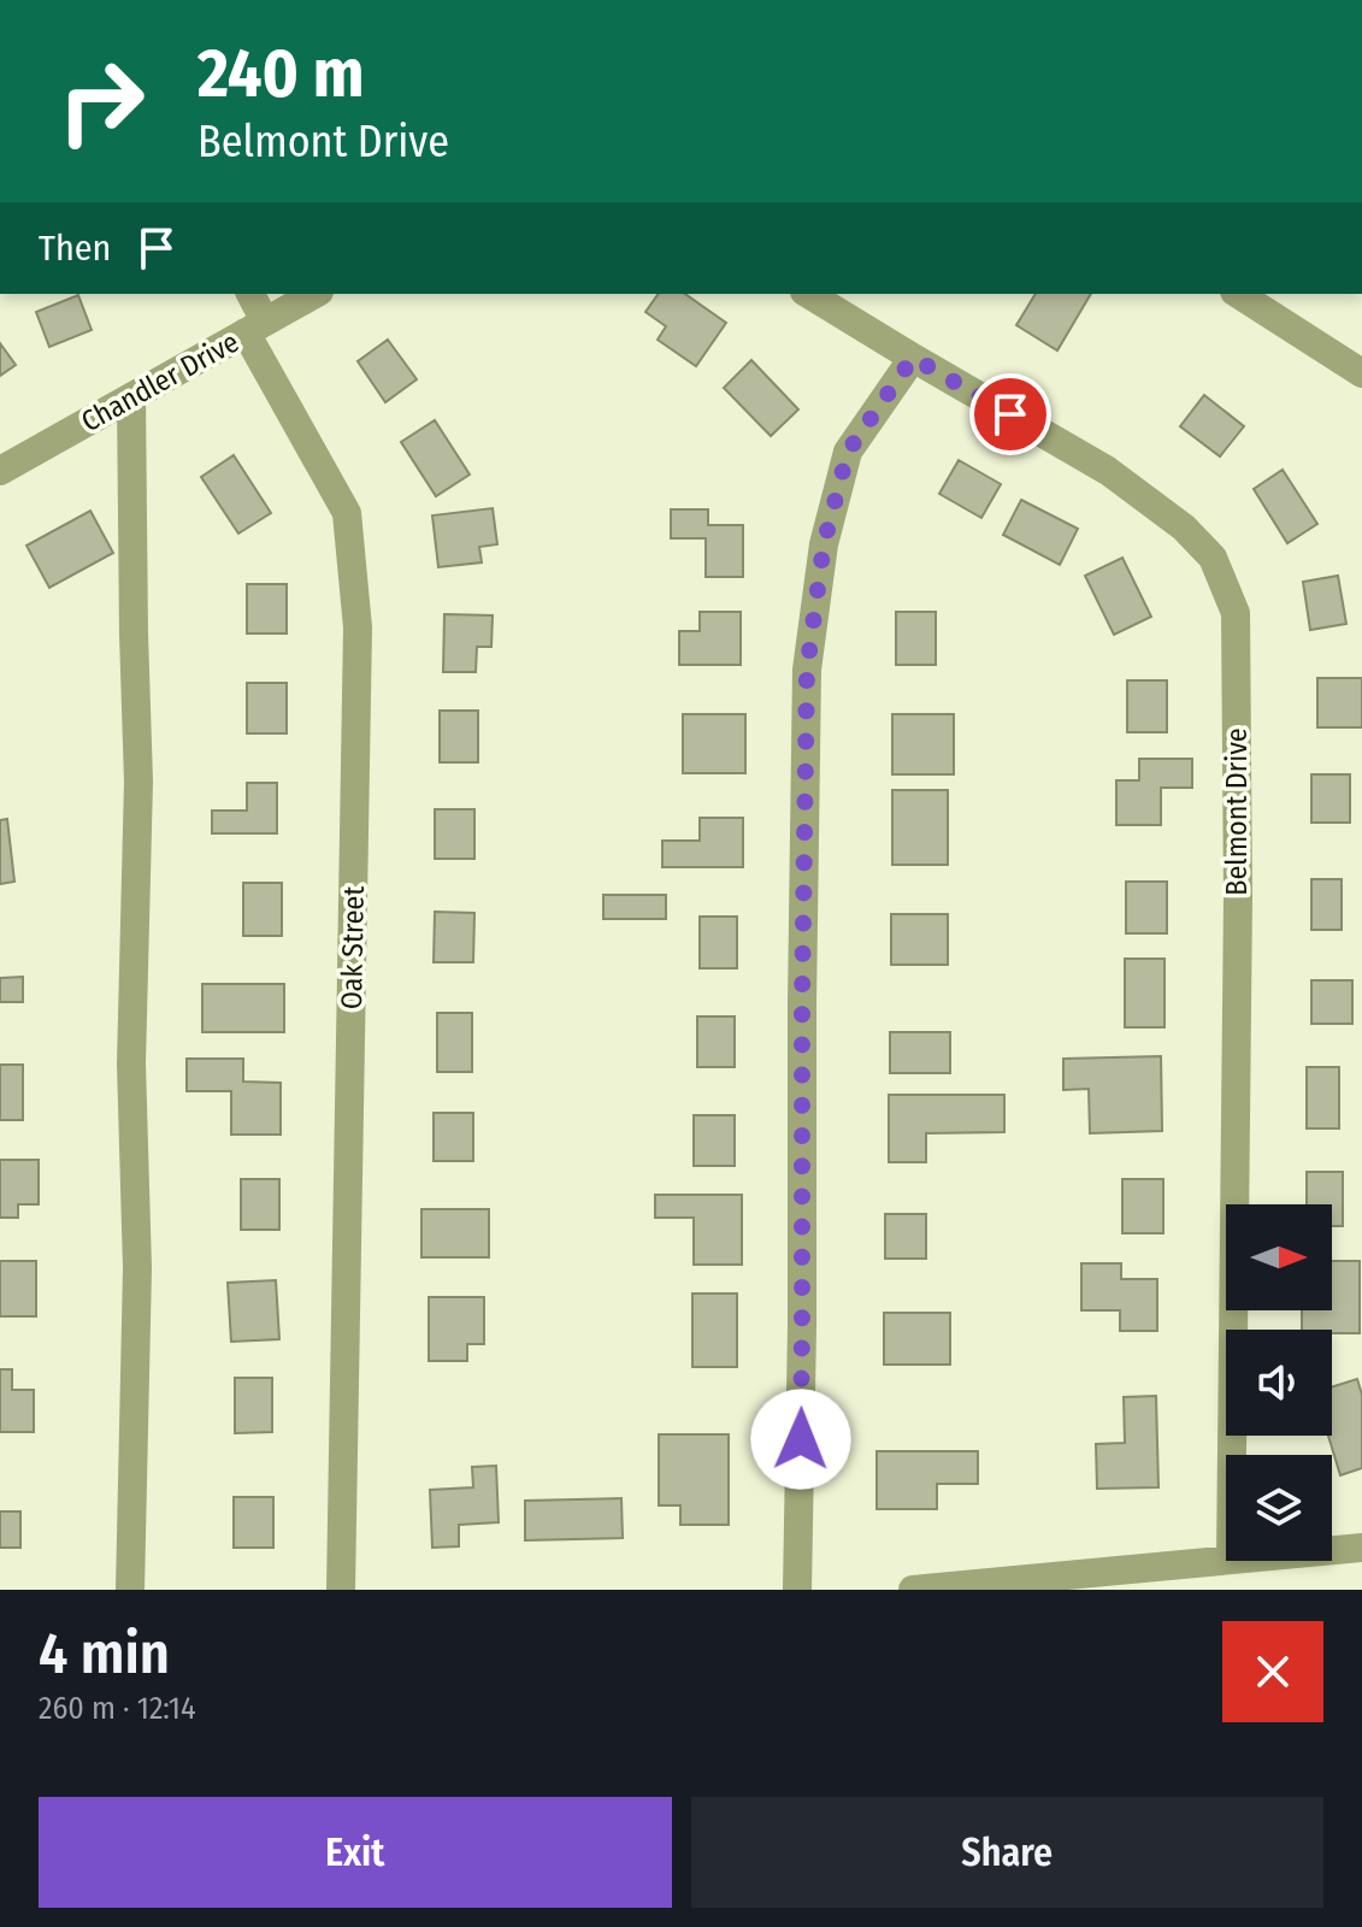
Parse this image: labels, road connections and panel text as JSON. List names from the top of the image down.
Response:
{
  "streets": {
    "street": ["Chandler Drive", "Belmont Drive", "Oak Street"]
  },
  "crossings": [
    ["Chandler Drive", "Oak Street"]
  ],
  "north": "right",
  "page": {
    "turn": ["240 m", "Belmont Drive"],
    "then": "Then",
    "heading": ["4 min", "260 m · 12:14"],
    "buttons": ["Exit", "Share"]
  }
}
